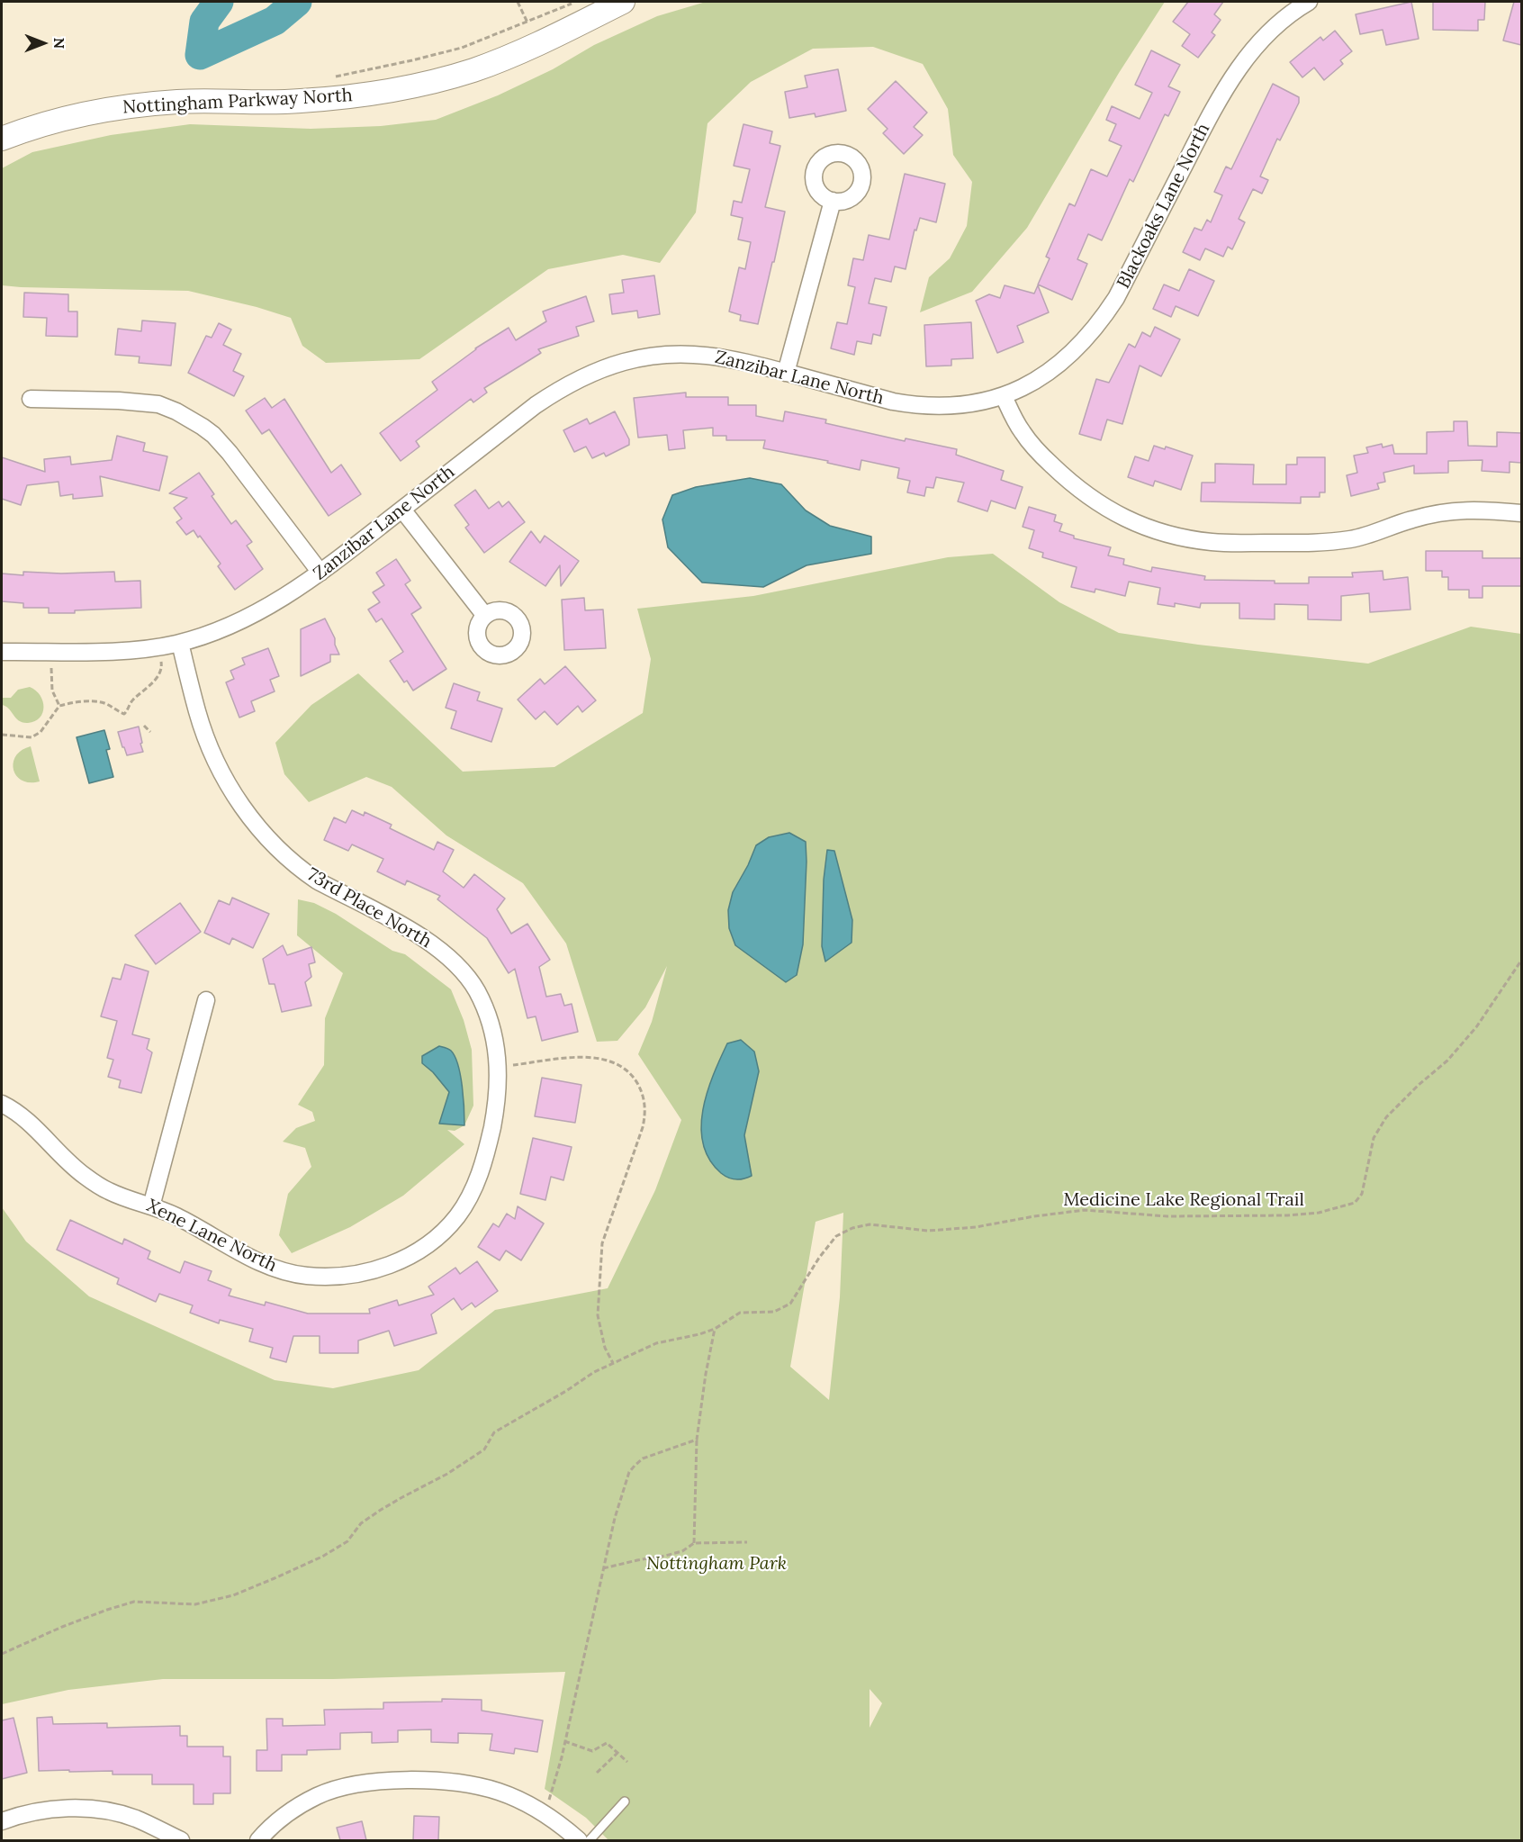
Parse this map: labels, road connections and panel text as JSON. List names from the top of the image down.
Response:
{
  "streets": {
    "street": [
      "Nottingham Parkway North",
      "Blackoaks Lane North",
      "Zanzibar Lane North",
      "73rd Place North",
      "Xene Lane North"
    ],
    "path": ["Medicine Lake Regional Trail"]
  },
  "crossings": [
    ["Blackoaks Lane North", "Zanzibar Lane North"],
    ["Zanzibar Lane North", "73rd Place North"],
    ["73rd Place North", "Xene Lane North"]
  ],
  "parks": ["Nottingham Park"],
  "north": "right"
}
